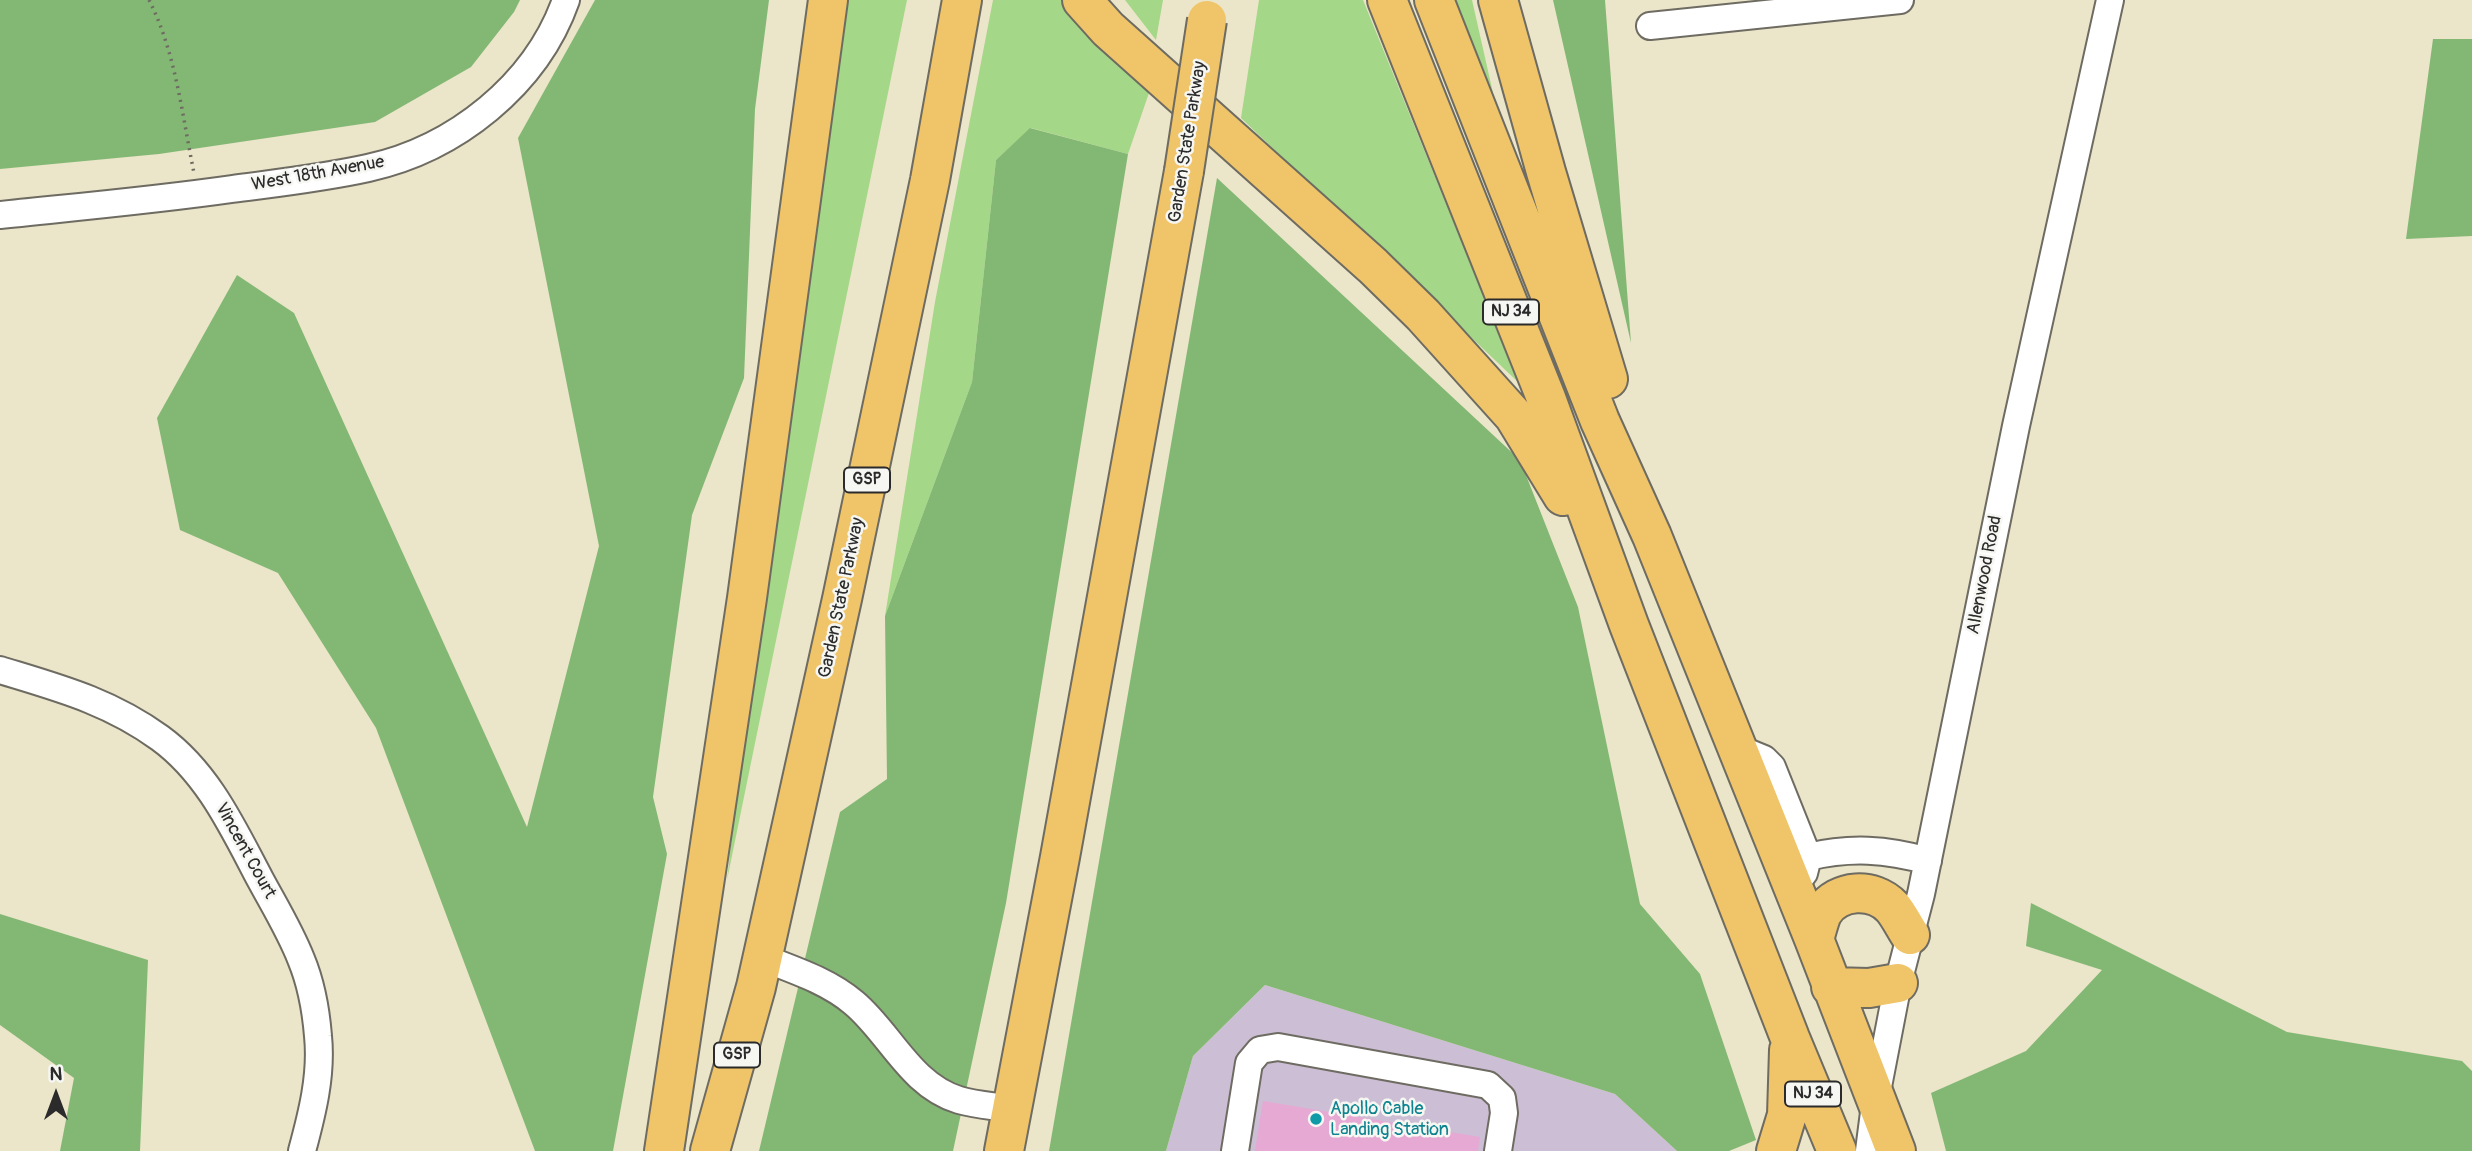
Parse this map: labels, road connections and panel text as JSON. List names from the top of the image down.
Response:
{
  "streets": {
    "highway": ["Garden State Parkway", "NJ 34", "GSP"],
    "street": ["West 18th Avenue", "Allenwood Road", "Vincent Court"]
  },
  "places": ["Apollo Cable Landing Station"],
  "north": "top"
}
